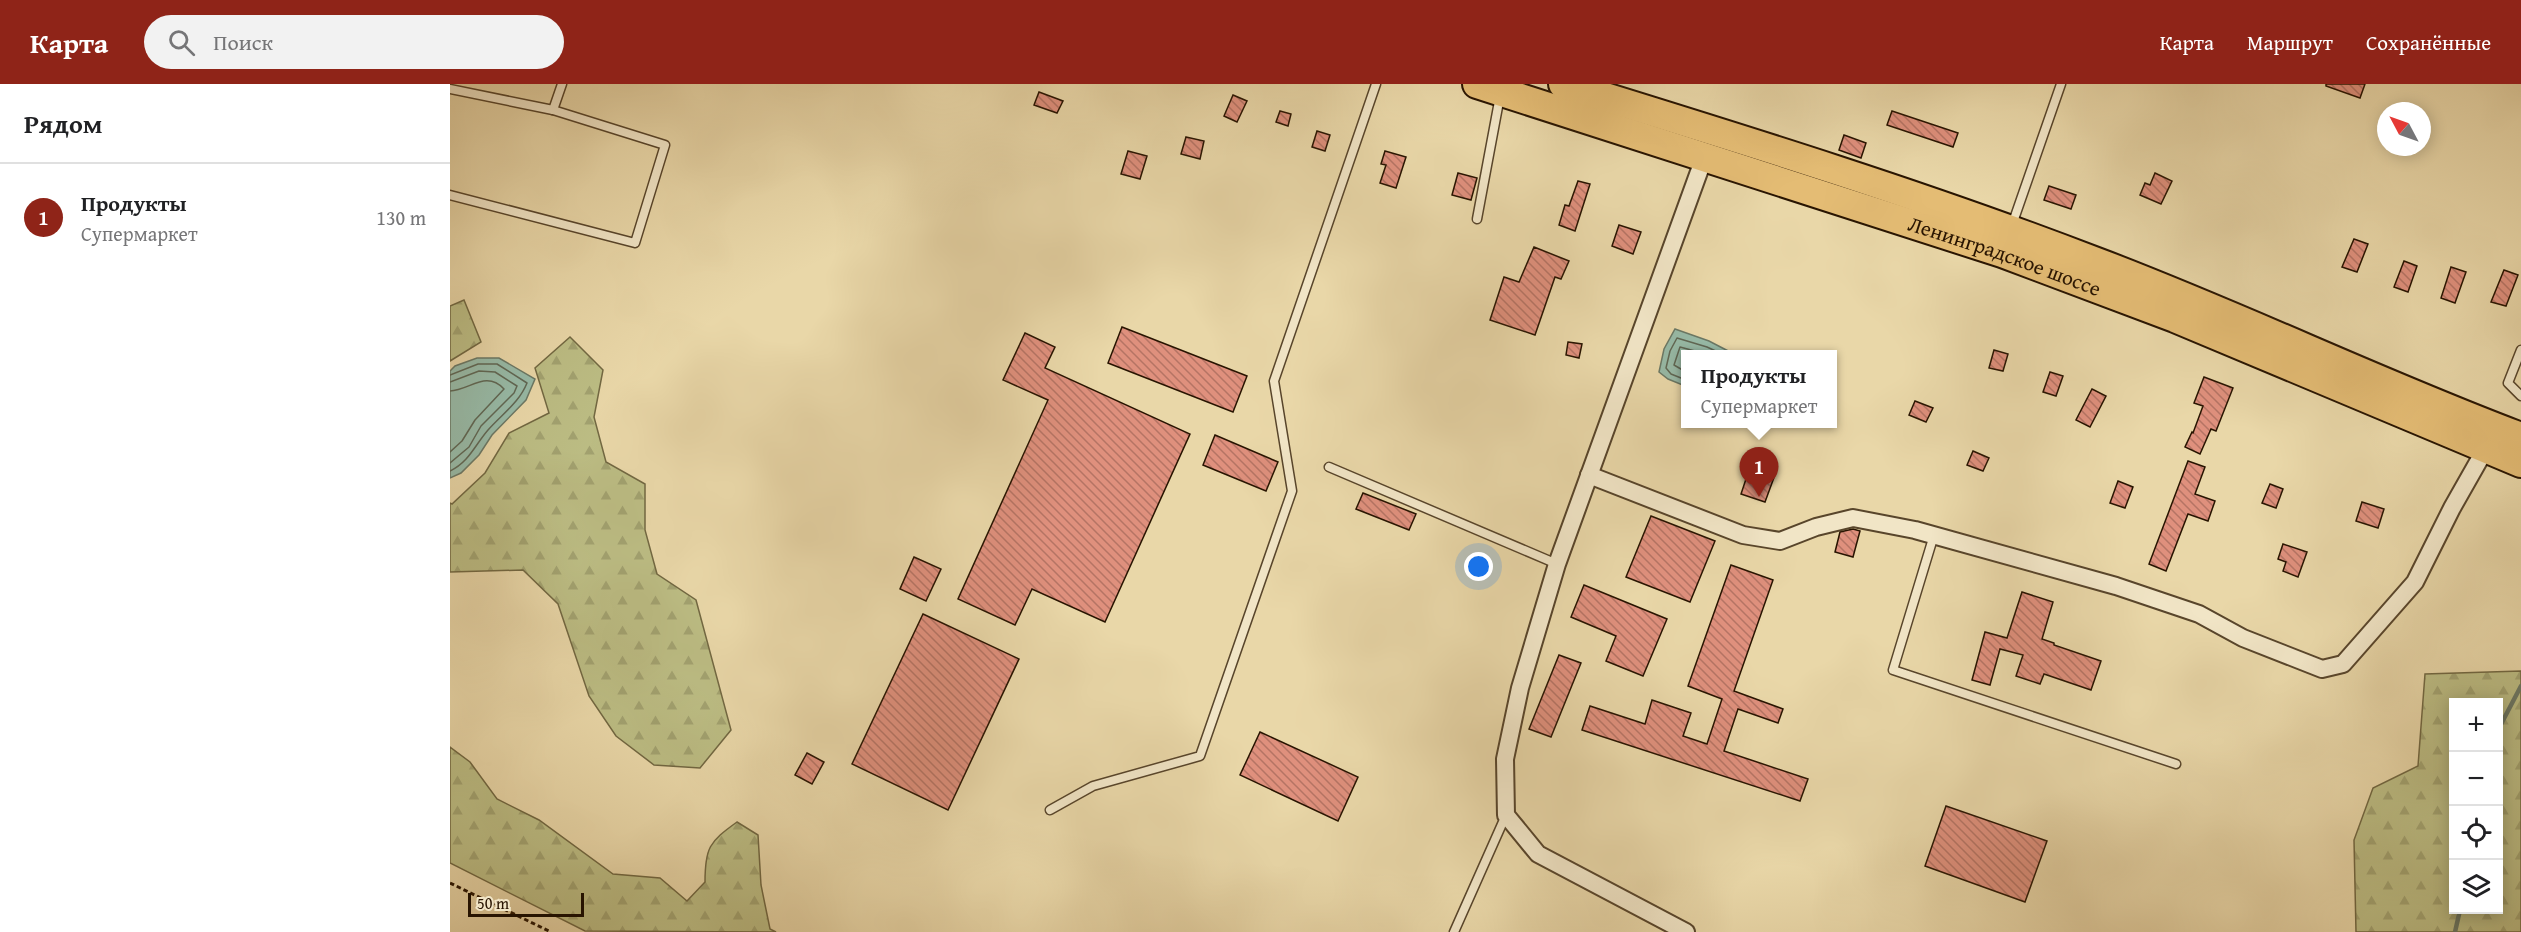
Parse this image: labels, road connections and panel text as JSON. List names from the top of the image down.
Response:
{
  "streets": {
    "highway": ["Ленинградское шоссе"]
  },
  "scale_bar": "50 m",
  "north": "top left",
  "page": {
    "header": "Карта",
    "search": "Поиск",
    "nav": ["Карта", "Маршрут", "Сохранённые"],
    "heading": "Рядом",
    "list": [
      {
        "mark": "1",
        "name": "Продукты",
        "note": "Супермаркет",
        "value": "130 m"
      }
    ],
    "popup": ["Продукты", "Супермаркет"],
    "pins": "1",
    "map_buttons": ["+", "−"],
    "scale": "50 m"
  }
}
